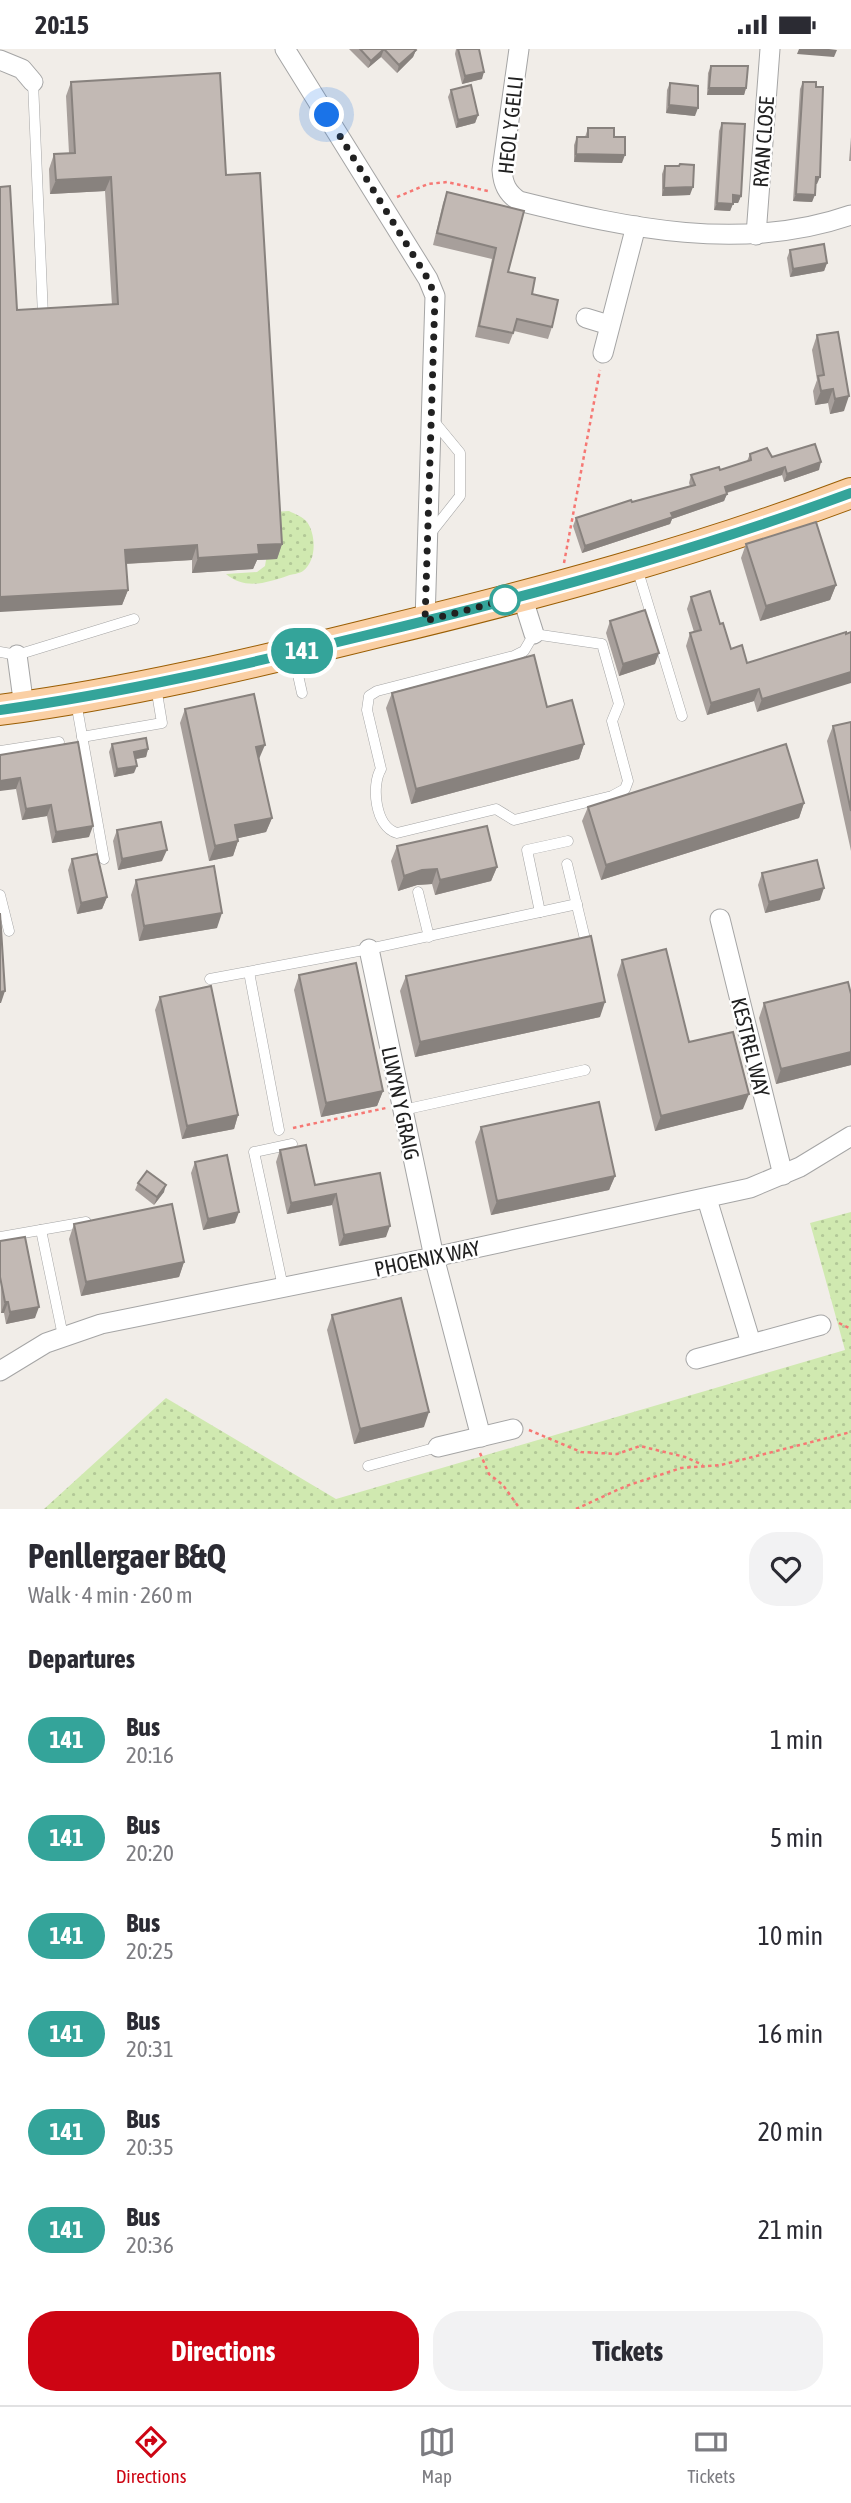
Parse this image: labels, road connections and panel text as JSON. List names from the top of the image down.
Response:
{
  "streets": {
    "street": [
      "HEOL Y GELLI",
      "RYAN CLOSE",
      "KESTREL WAY",
      "LLWYN Y GRAIG",
      "PHOENIX WAY"
    ]
  },
  "crossings": [
    ["HEOL Y GELLI", "RYAN CLOSE"],
    ["KESTREL WAY", "PHOENIX WAY"],
    ["LLWYN Y GRAIG", "PHOENIX WAY"]
  ],
  "lines": ["bus line 141"],
  "page": {
    "status": "20:15",
    "on_map": "141",
    "heading": [
      ["Penllergaer B&Q", "Walk · 4 min · 260 m"],
      "Departures"
    ],
    "list": [
      {
        "mark": "141",
        "name": "Bus",
        "note": "20:16",
        "value": "1 min"
      },
      {
        "mark": "141",
        "name": "Bus",
        "note": "20:20",
        "value": "5 min"
      },
      {
        "mark": "141",
        "name": "Bus",
        "note": "20:25",
        "value": "10 min"
      },
      {
        "mark": "141",
        "name": "Bus",
        "note": "20:31",
        "value": "16 min"
      },
      {
        "mark": "141",
        "name": "Bus",
        "note": "20:35",
        "value": "20 min"
      },
      {
        "mark": "141",
        "name": "Bus",
        "note": "20:36",
        "value": "21 min"
      }
    ],
    "buttons": ["Directions", "Tickets"],
    "tabs": ["Directions", "Map", "Tickets"]
  }
}
